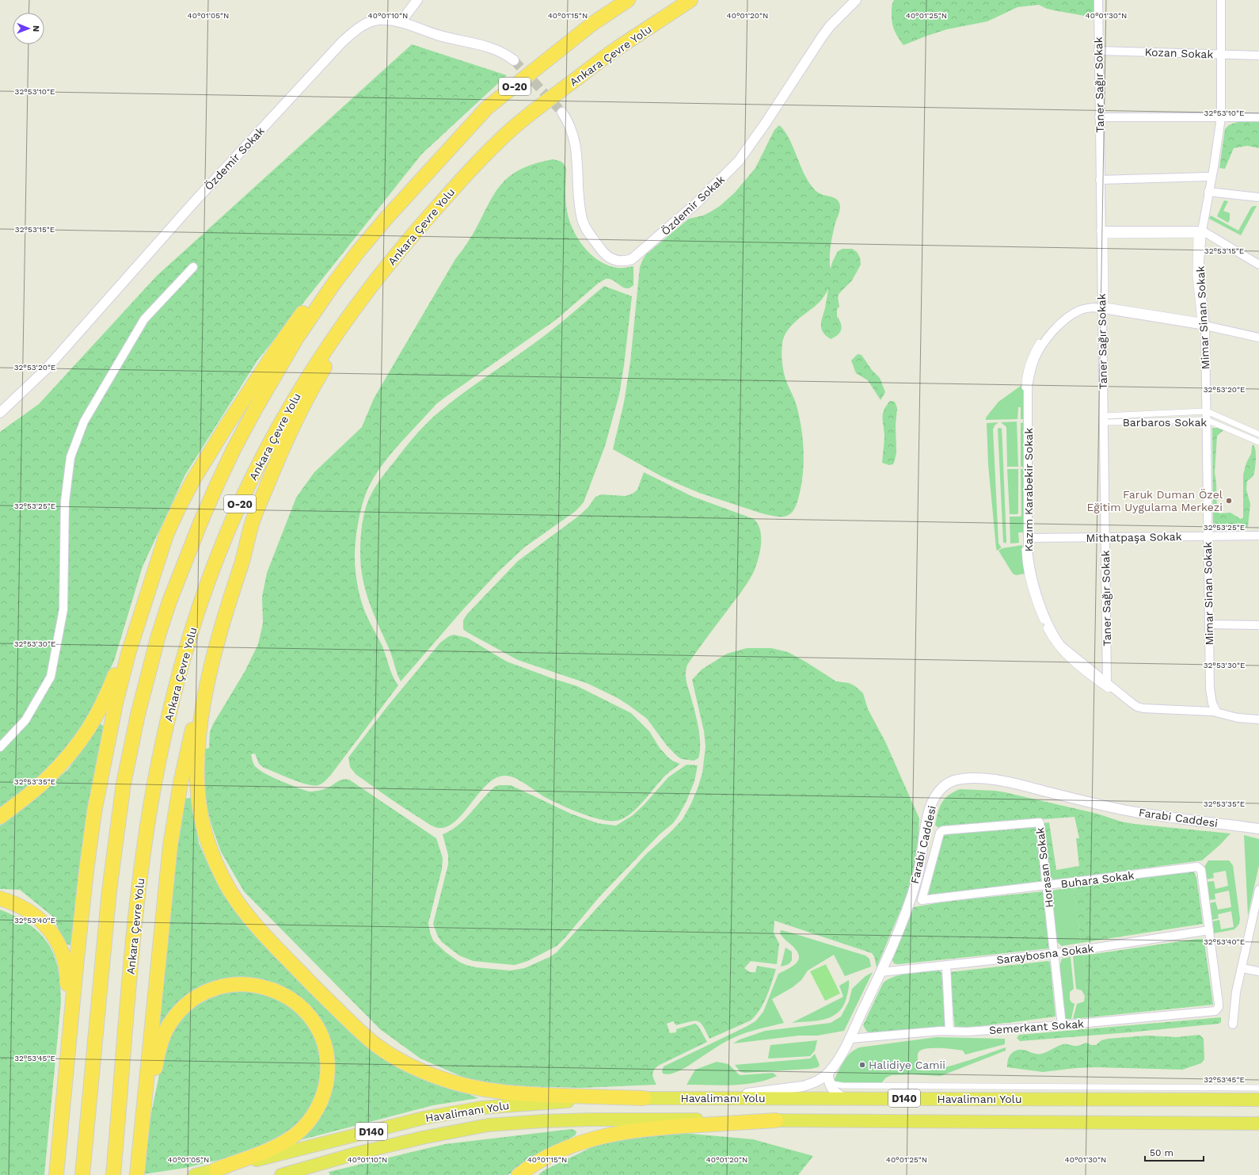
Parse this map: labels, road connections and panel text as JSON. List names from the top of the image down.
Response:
{
  "streets": {
    "highway": [
      "Ankara Çevre Yolu",
      "O-20",
      "Havalimanı Yolu",
      "D140"
    ],
    "street": [
      "Kozan Sokak",
      "Taner Sağır Sokak",
      "Özdemir Sokak",
      "Mimar Sinan Sokak",
      "Barbaros Sokak",
      "Kazım Karabekir Sokak",
      "Mithatpaşa Sokak",
      "Farabi Caddesi",
      "Horasan Sokak",
      "Buhara Sokak",
      "Saraybosna Sokak",
      "Semerkant Sokak"
    ]
  },
  "crossings": [
    ["Kozan Sokak", "Taner Sağır Sokak"],
    ["Kozan Sokak", "Mimar Sinan Sokak"],
    ["Taner Sağır Sokak", "Barbaros Sokak"],
    ["Taner Sağır Sokak", "Kazım Karabekir Sokak"],
    ["Taner Sağır Sokak", "Mithatpaşa Sokak"],
    ["Mimar Sinan Sokak", "Barbaros Sokak"],
    ["Mimar Sinan Sokak", "Kazım Karabekir Sokak"],
    ["Mimar Sinan Sokak", "Mithatpaşa Sokak"],
    ["Kazım Karabekir Sokak", "Mithatpaşa Sokak"],
    ["Farabi Caddesi", "Saraybosna Sokak"],
    ["Farabi Caddesi", "Semerkant Sokak"],
    ["Farabi Caddesi", "Havalimanı Yolu"],
    ["Horasan Sokak", "Buhara Sokak"],
    ["Horasan Sokak", "Saraybosna Sokak"],
    ["Horasan Sokak", "Semerkant Sokak"],
    ["Buhara Sokak", "Saraybosna Sokak"],
    ["Buhara Sokak", "Semerkant Sokak"],
    ["Saraybosna Sokak", "Semerkant Sokak"]
  ],
  "places": ["Faruk Duman Özel Eğitim Uygulama Merkezi", "Halidiye Camii"],
  "scale_bar": "50 m",
  "north": "right",
  "coordinates": [
    "40°01'05\"N",
    "40°01'10\"N",
    "40°01'15\"N",
    "40°01'20\"N",
    "40°01'25\"N",
    "40°01'30\"N",
    "32°53'10\"E",
    "32°53'15\"E",
    "32°53'20\"E",
    "32°53'25\"E",
    "32°53'30\"E",
    "32°53'35\"E",
    "32°53'40\"E",
    "32°53'45\"E"
  ]
}
